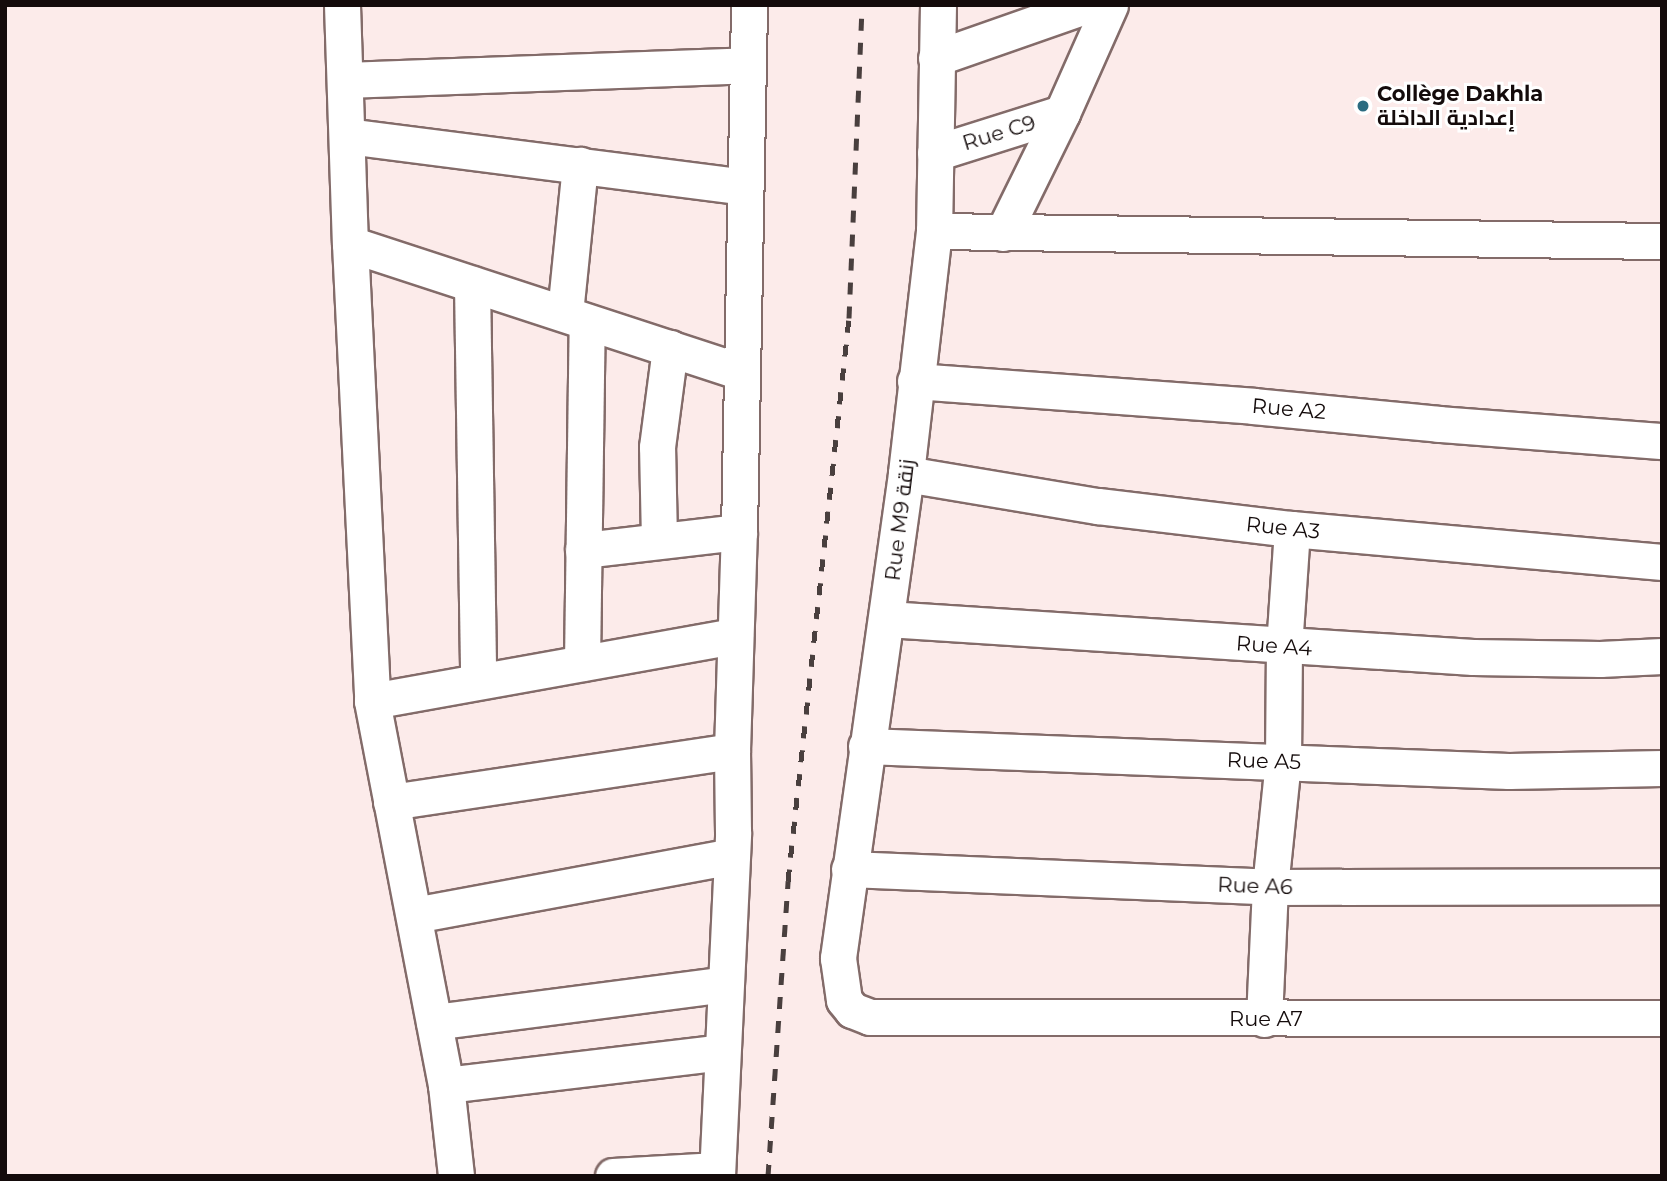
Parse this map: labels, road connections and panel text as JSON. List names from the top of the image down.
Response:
{
  "streets": {
    "street": [
      "Rue C9",
      "Rue A2",
      "Rue M9 زنقة",
      "Rue A3",
      "Rue A4",
      "Rue A5",
      "Rue A6",
      "Rue A7"
    ]
  },
  "crossings": [
    ["Rue C9", "Rue M9 زنقة"],
    ["Rue A2", "Rue M9 زنقة"],
    ["Rue M9 زنقة", "Rue A3"],
    ["Rue M9 زنقة", "Rue A4"],
    ["Rue M9 زنقة", "Rue A5"],
    ["Rue M9 زنقة", "Rue A6"],
    ["Rue M9 زنقة", "Rue A7"]
  ],
  "places": ["Collège Dakhla إعدادية الداخلة"]
}
